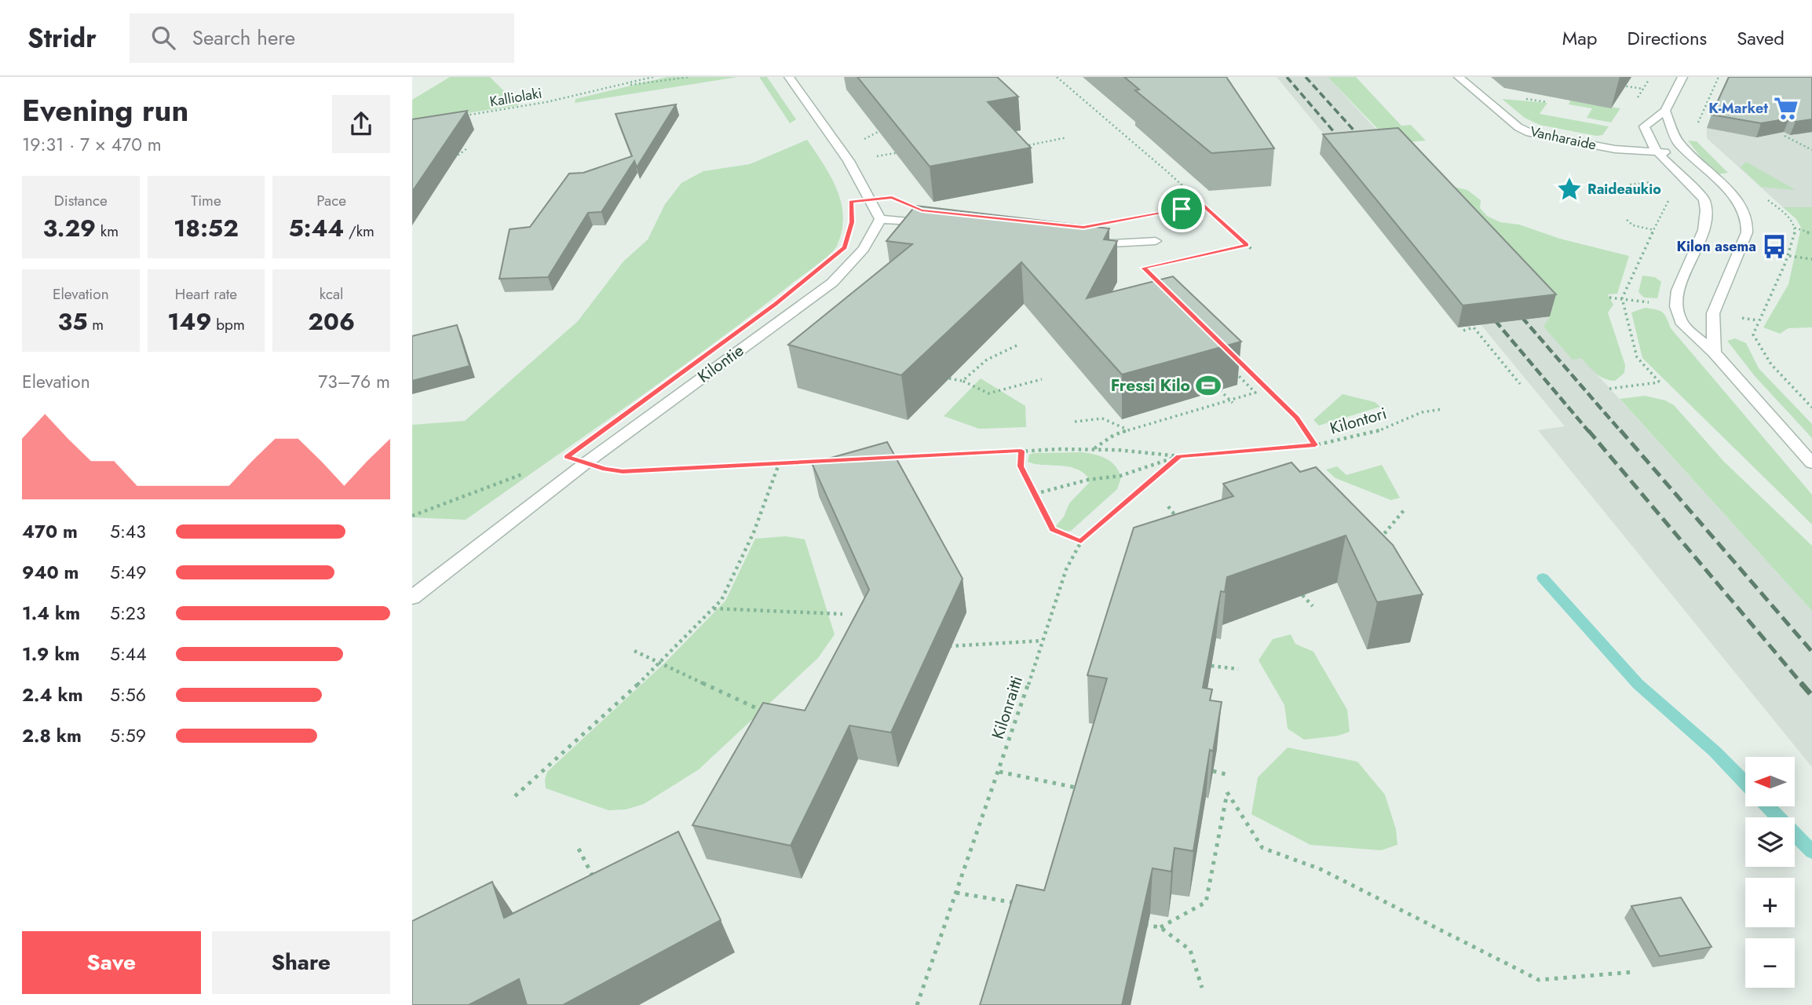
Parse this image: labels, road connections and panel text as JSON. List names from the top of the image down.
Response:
{
  "streets": {
    "street": ["Vanharaide", "Kilontie"],
    "path": ["Kalliolaki", "Kilontori", "Kilonraitti"]
  },
  "crossings": [
    ["Kilontori", "Kilonraitti"]
  ],
  "places": {
    "supermarket": ["K-Market"],
    "place": ["Raideaukio"],
    "bus stop": ["Kilon asema"],
    "sports": ["Fressi Kilo"]
  },
  "north": "left",
  "page": {
    "header": "Stridr",
    "search": "Search here",
    "nav": ["Map", "Directions", "Saved"],
    "heading": ["Evening run", "19:31 · 7 × 470 m"],
    "stats": [
      ["Distance", "3.29 km"],
      ["Time", "18:52"],
      ["Pace", "5:44 /km"],
      ["Elevation", "35 m"],
      ["Heart rate", "149 bpm"],
      ["kcal", "206"]
    ],
    "chart": ["Elevation", "73–76 m"],
    "list": [
      {
        "name": "470 m",
        "note": "5:43"
      },
      {
        "name": "940 m",
        "note": "5:49"
      },
      {
        "name": "1.4 km",
        "note": "5:23"
      },
      {
        "name": "1.9 km",
        "note": "5:44"
      },
      {
        "name": "2.4 km",
        "note": "5:56"
      },
      {
        "name": "2.8 km",
        "note": "5:59"
      }
    ],
    "map_buttons": ["+", "−"],
    "buttons": ["Save", "Share"]
  }
}
